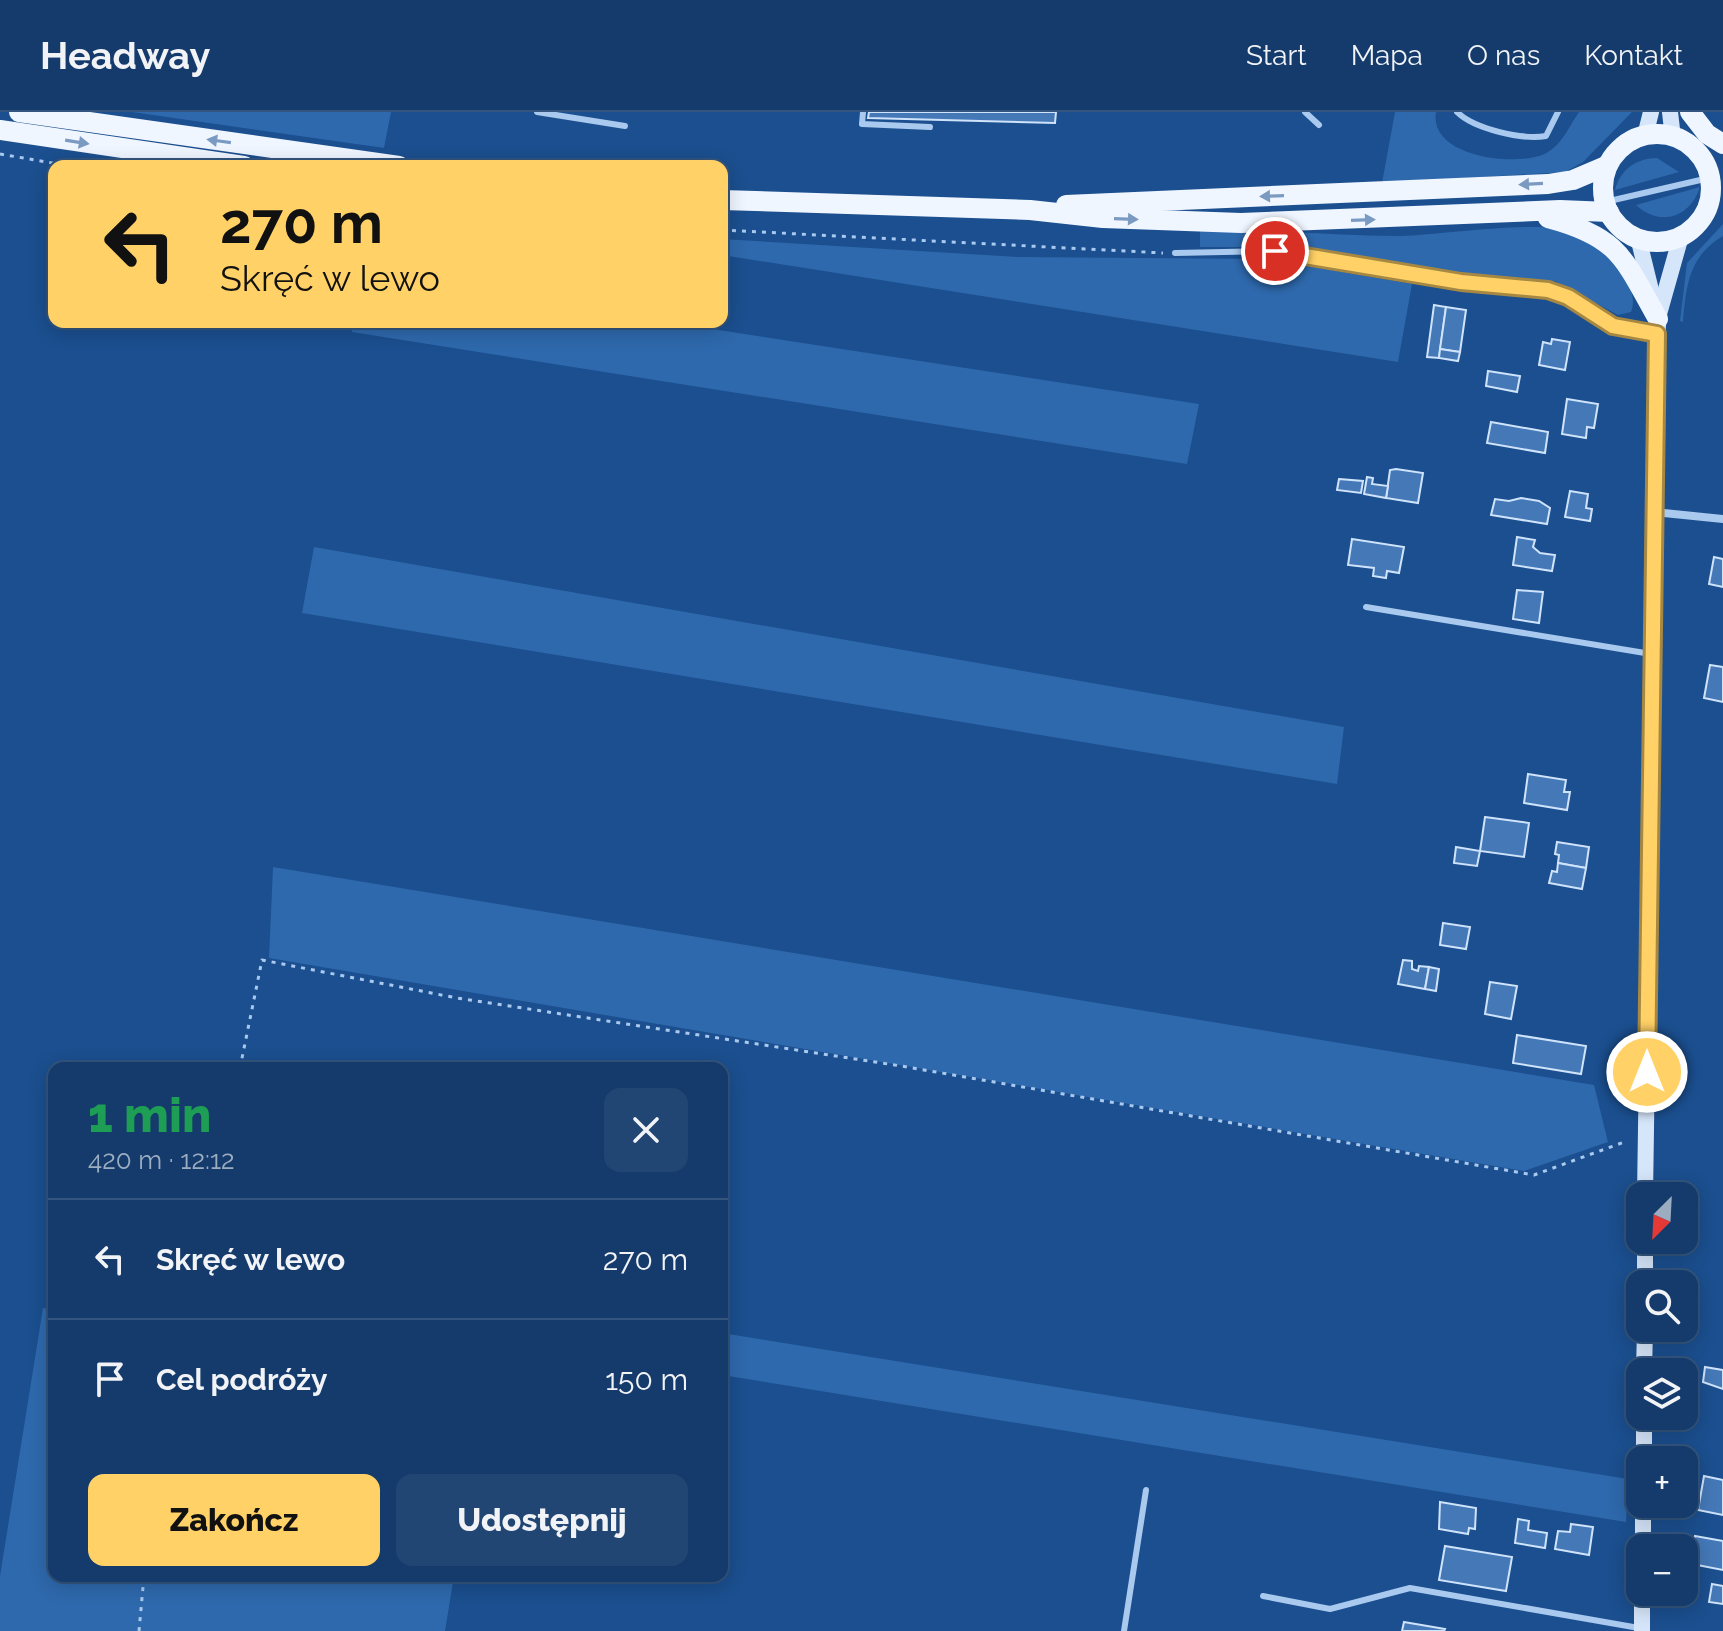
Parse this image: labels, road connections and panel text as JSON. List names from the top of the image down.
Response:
{
  "north": "bottom left",
  "page": {
    "header": "Headway",
    "nav": [
      "Start",
      "Mapa",
      "O nas",
      "Kontakt"
    ],
    "turn": ["270 m", "Skręć w lewo"],
    "heading": ["1 min", "420 m · 12:12"],
    "map_buttons": ["+", "−"],
    "list": [
      {
        "name": "Skręć w lewo",
        "value": "270 m"
      },
      {
        "name": "Cel podróży",
        "value": "150 m"
      }
    ],
    "buttons": ["Zakończ", "Udostępnij"]
  }
}
